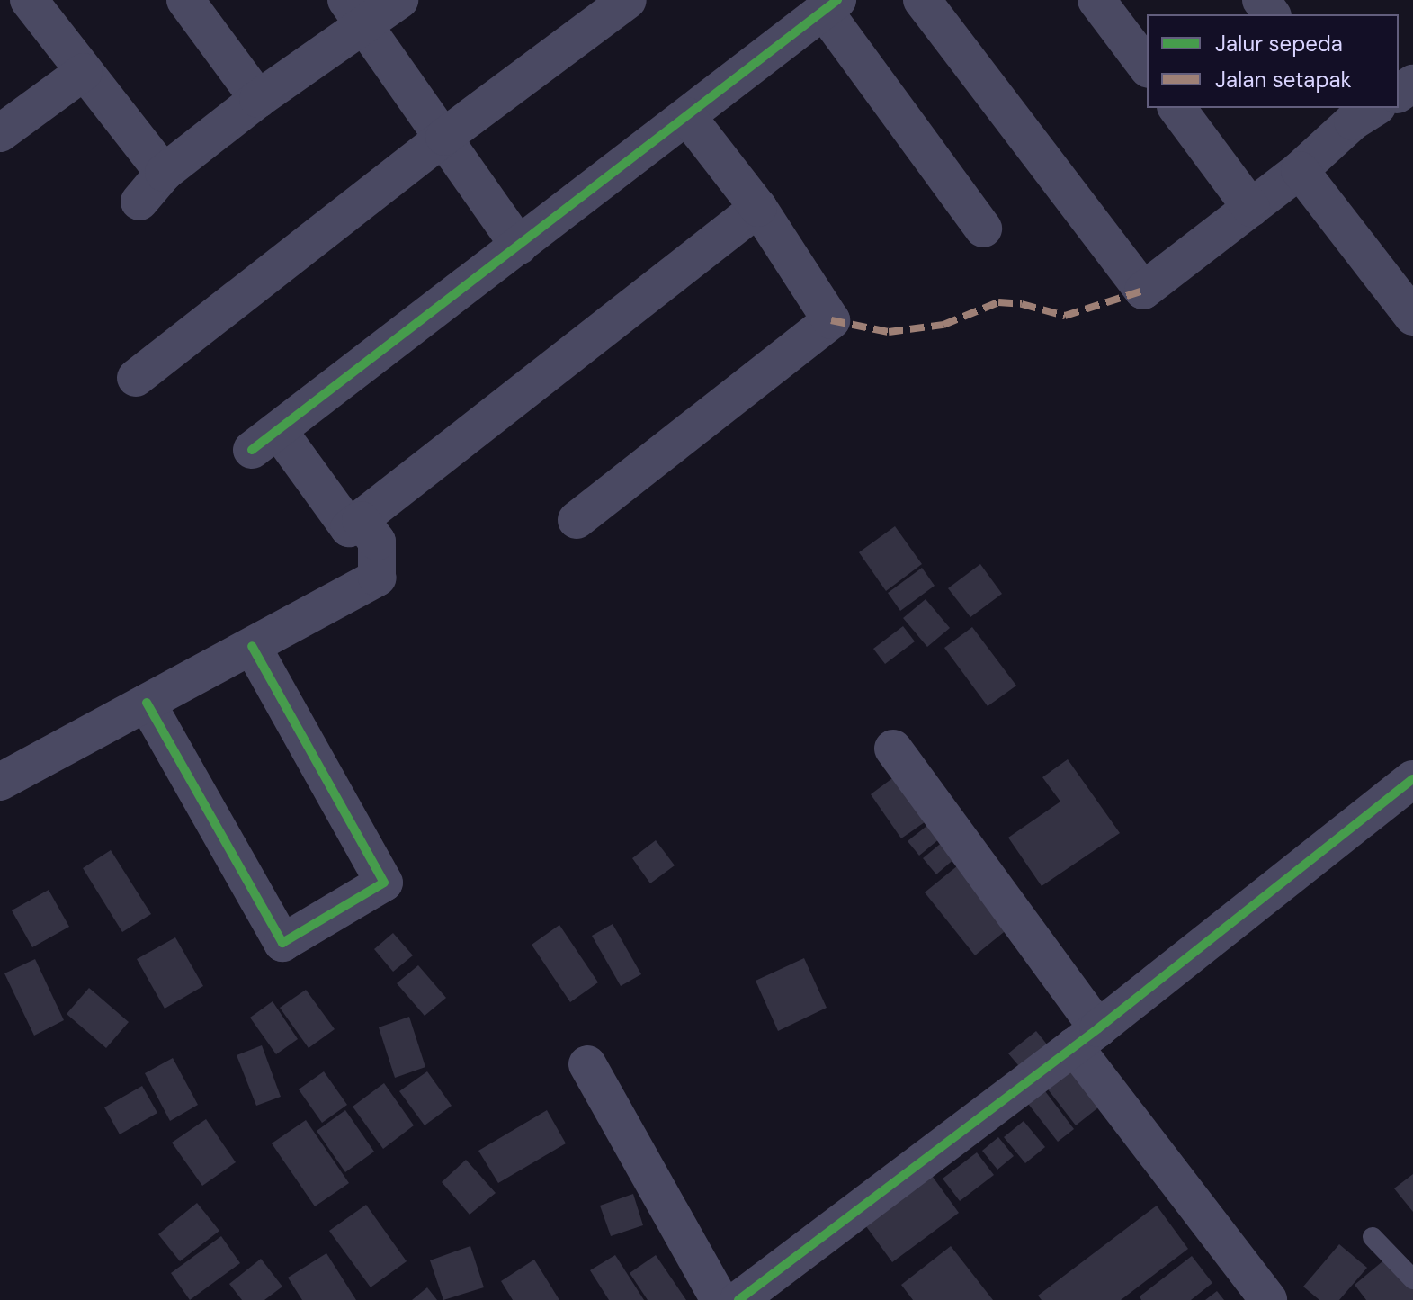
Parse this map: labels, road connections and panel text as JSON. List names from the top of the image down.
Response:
{
  "legend": ["Jalur sepeda", "Jalan setapak"]
}
